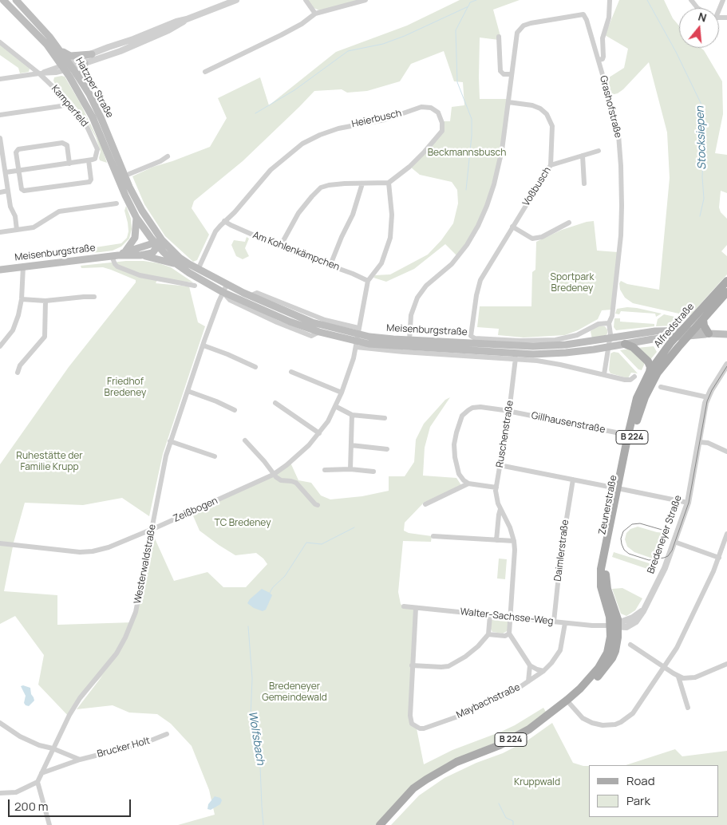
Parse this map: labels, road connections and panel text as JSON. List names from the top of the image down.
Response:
{
  "streets": {
    "main road": [
      "Hatzper Straße",
      "Meisenburgstraße",
      "Alfredstraße",
      "B 224",
      "Zeunerstraße"
    ],
    "street": [
      "Kamperfeld",
      "Grashofstraße",
      "Heierbusch",
      "Voßbusch",
      "Am Kohlenkämpchen",
      "Gillhausenstraße",
      "Ruschenstraße",
      "Zeißbogen",
      "Bredeneyer Straße",
      "Daimlerstraße",
      "Westerwaldstraße",
      "Walter-Sachsse-Weg",
      "Maybachstraße",
      "Brucker Holt"
    ]
  },
  "crossings": [
    ["Hatzper Straße", "Meisenburgstraße"],
    ["Grashofstraße", "Voßbusch"],
    ["Grashofstraße", "Meisenburgstraße"],
    ["Heierbusch", "Am Kohlenkämpchen"],
    ["Heierbusch", "Meisenburgstraße"],
    ["Voßbusch", "Meisenburgstraße"],
    ["Meisenburgstraße", "Alfredstraße"],
    ["Meisenburgstraße", "Ruschenstraße"],
    ["Meisenburgstraße", "Zeißbogen"],
    ["Meisenburgstraße", "Westerwaldstraße"],
    ["Alfredstraße", "Zeunerstraße"],
    ["Gillhausenstraße", "Ruschenstraße"],
    ["Gillhausenstraße", "Zeunerstraße"],
    ["Ruschenstraße", "Walter-Sachsse-Weg"],
    ["B 224", "Zeunerstraße"],
    ["B 224", "Bredeneyer Straße"],
    ["B 224", "Walter-Sachsse-Weg"],
    ["Zeunerstraße", "Bredeneyer Straße"],
    ["Zeunerstraße", "Walter-Sachsse-Weg"],
    ["Zeißbogen", "Westerwaldstraße"],
    ["Bredeneyer Straße", "Walter-Sachsse-Weg"],
    ["Daimlerstraße", "Walter-Sachsse-Weg"],
    ["Westerwaldstraße", "Brucker Holt"],
    ["Walter-Sachsse-Weg", "Maybachstraße"]
  ],
  "water": ["Stocksiepen", "Wolfsbach"],
  "parks": [
    "Beckmannsbusch",
    "Sportpark Bredeney",
    "Friedhof Bredeney",
    "Ruhestätte der Familie Krupp",
    "TC Bredeney",
    "Bredeneyer Gemeindewald",
    "Kruppwald"
  ],
  "legend": ["Road", "Park"],
  "scale_bar": "200 m",
  "north": "top"
}
